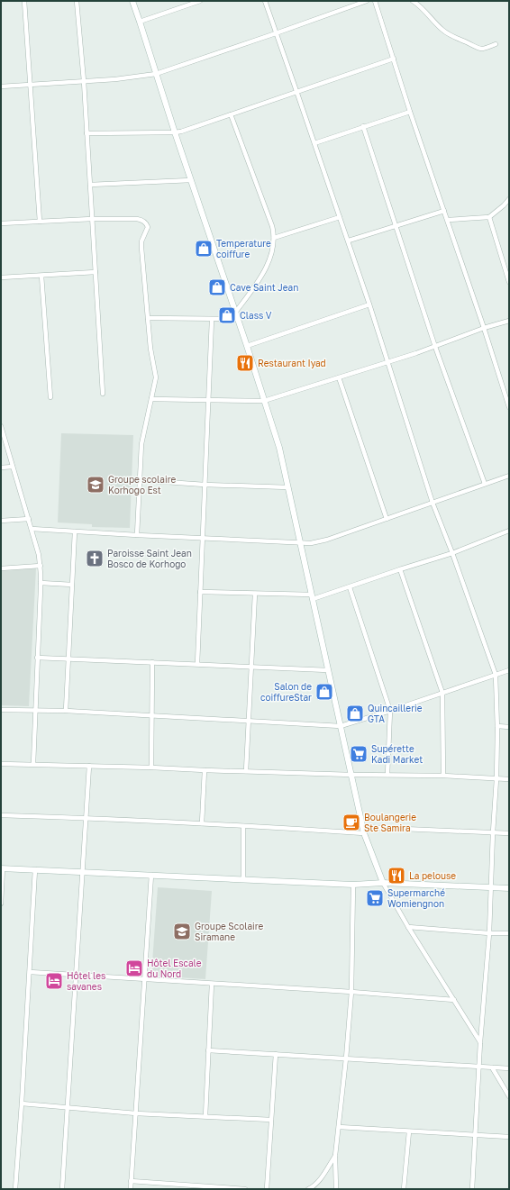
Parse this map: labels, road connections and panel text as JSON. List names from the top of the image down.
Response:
{
  "places": {
    "shop": [
      "Temperature coiffure",
      "Cave Saint Jean",
      "Class V",
      "Salon de coiffureStar",
      "Quincaillerie GTA"
    ],
    "restaurant": ["Restaurant Iyad", "La pelouse"],
    "school or university": ["Groupe scolaire Korhogo Est", "Groupe Scolaire Siramane"],
    "church": ["Paroisse Saint Jean Bosco de Korhogo"],
    "supermarket": ["Supérette Kadi Market", "Supermarché Womiengnon"],
    "cafe": ["Boulangerie Ste Samira"],
    "hotel": ["Hôtel Escale du Nord", "Hôtel les savanes"]
  }
}
